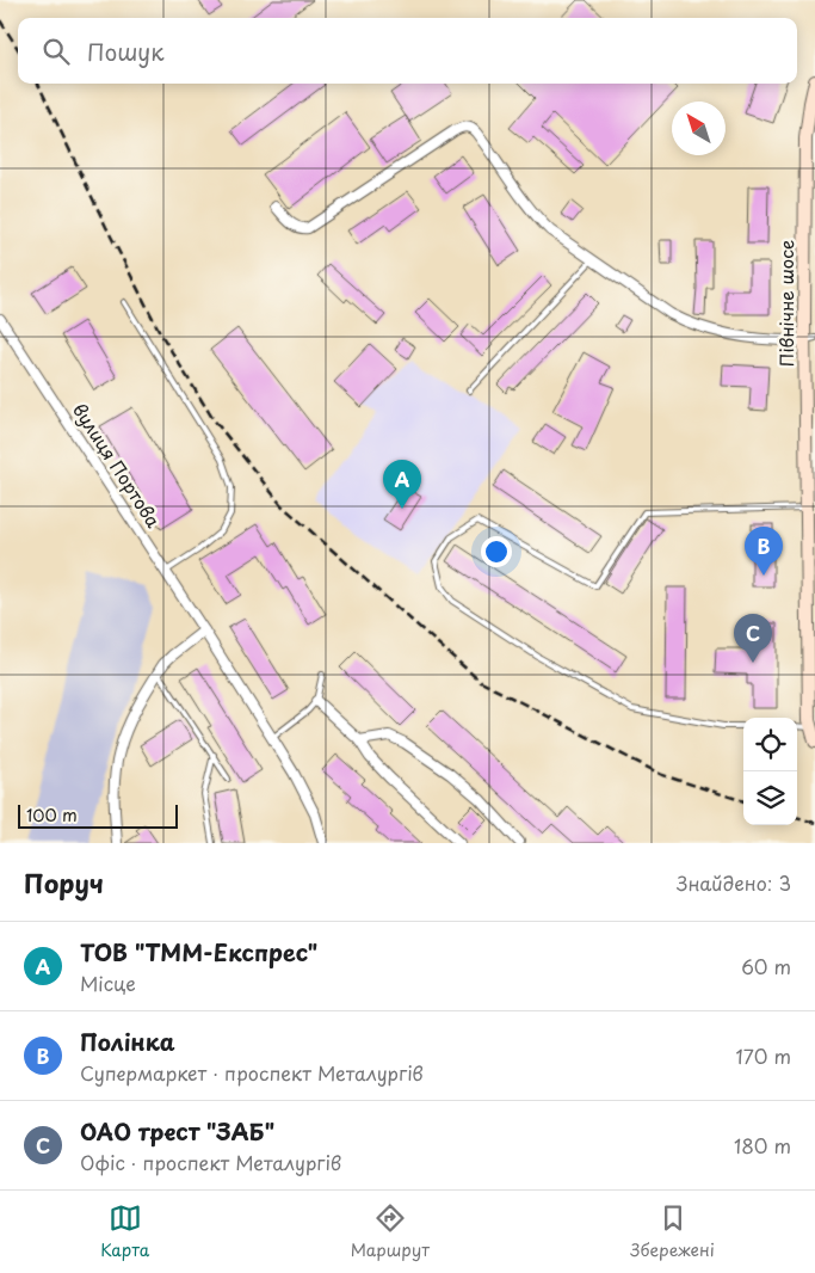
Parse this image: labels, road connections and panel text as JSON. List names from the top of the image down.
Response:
{
  "streets": {
    "main road": ["Північне шосе"],
    "street": ["вулиця Портова"]
  },
  "scale_bar": "100 m",
  "north": "top left",
  "page": {
    "search": "Пошук",
    "pins": ["A", "B", "C"],
    "scale": "100 m",
    "heading": ["Поруч", "Знайдено: 3"],
    "list": [
      {
        "mark": "A",
        "name": "ТОВ \"ТММ-Експрес\"",
        "note": "Місце",
        "value": "60 m"
      },
      {
        "mark": "B",
        "name": "Полінка",
        "note": "Супермаркет · проспект Металургів",
        "value": "170 m"
      },
      {
        "mark": "C",
        "name": "ОАО трест \"ЗАБ\"",
        "note": "Офіс · проспект Металургів",
        "value": "180 m"
      }
    ],
    "nav": ["Карта", "Маршрут", "Збережені"]
  }
}
